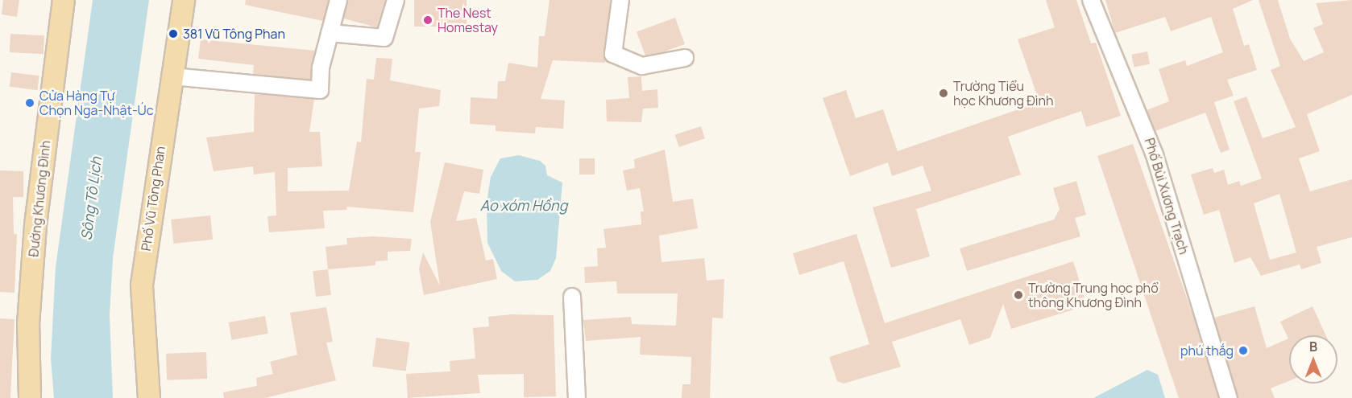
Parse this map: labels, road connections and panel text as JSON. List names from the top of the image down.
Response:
{
  "streets": {
    "main road": ["Đường Khương Đình", "Phố Vũ Tông Phan"],
    "street": ["Phố Bùi Xương Trạch"]
  },
  "water": ["Sông Tô Lịch", "Ao xóm Hồng"],
  "places": [
    "The Nest Homestay",
    "381 Vũ Tông Phan",
    "Trường Tiểu học Khương Đình",
    "Cửa Hàng Tự Chọn Nga-Nhật-Úc",
    "Trường Trung học phổ thông Khương Đình",
    "phú thắg"
  ],
  "north": "top"
}
